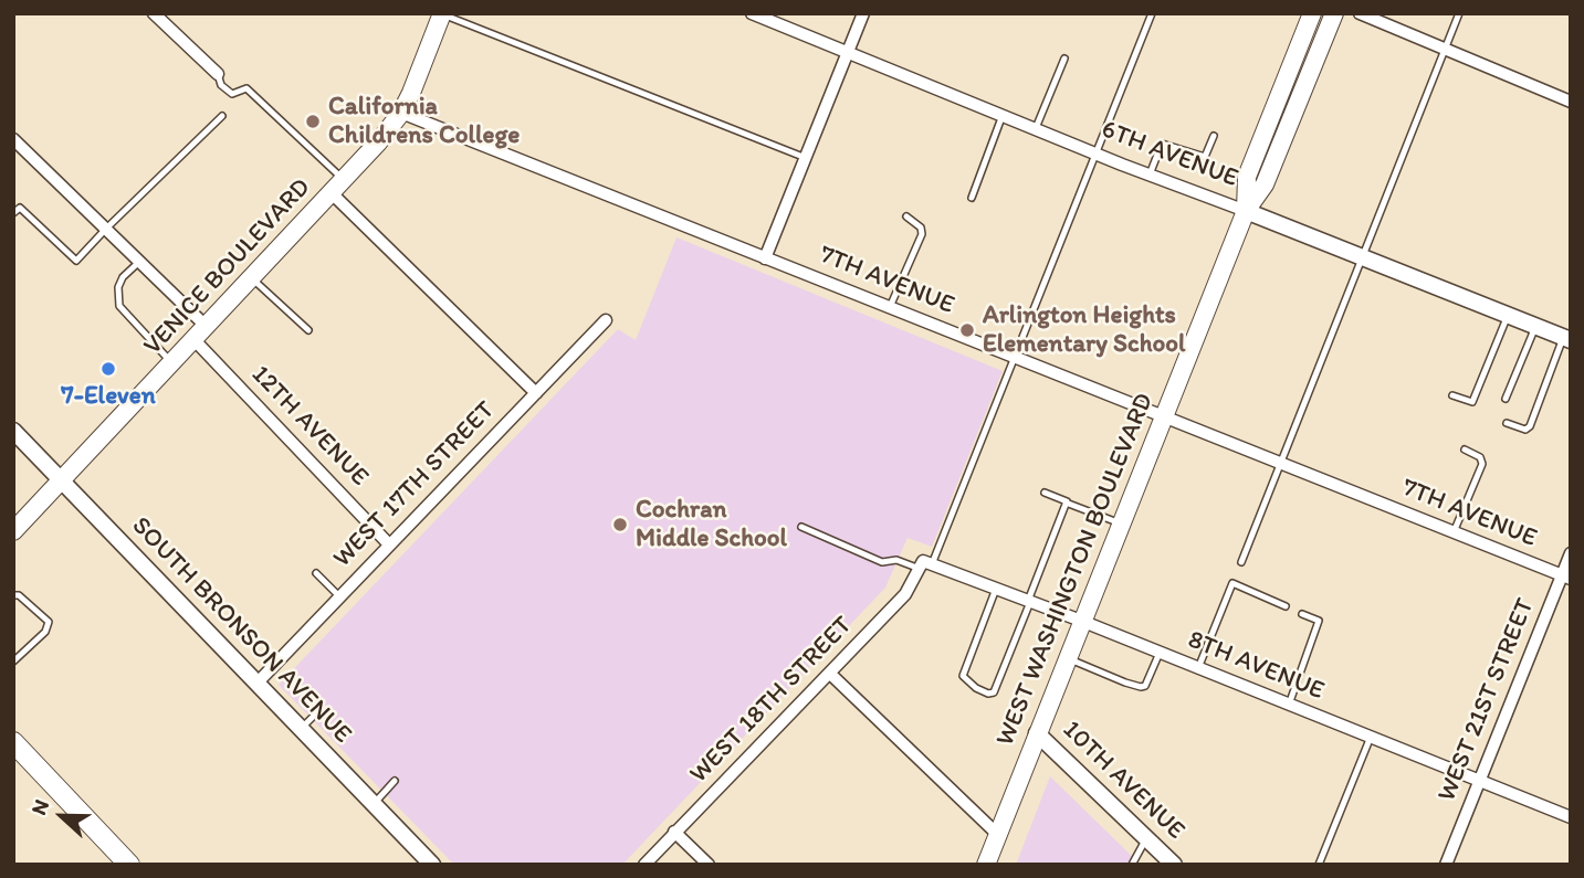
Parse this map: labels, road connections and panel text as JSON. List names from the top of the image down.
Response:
{
  "streets": {
    "main road": ["VENICE BOULEVARD", "WEST WASHINGTON BOULEVARD"],
    "street": [
      "6TH AVENUE",
      "7TH AVENUE",
      "12TH AVENUE",
      "WEST 17TH STREET",
      "SOUTH BRONSON AVENUE",
      "8TH AVENUE",
      "WEST 18TH STREET",
      "WEST 21ST STREET",
      "10TH AVENUE"
    ]
  },
  "crossings": [
    ["6TH AVENUE", "WEST WASHINGTON BOULEVARD"],
    ["VENICE BOULEVARD", "7TH AVENUE"],
    ["VENICE BOULEVARD", "12TH AVENUE"],
    ["VENICE BOULEVARD", "SOUTH BRONSON AVENUE"],
    ["7TH AVENUE", "WEST WASHINGTON BOULEVARD"],
    ["7TH AVENUE", "WEST 21ST STREET"],
    ["12TH AVENUE", "WEST 17TH STREET"],
    ["WEST 17TH STREET", "SOUTH BRONSON AVENUE"],
    ["WEST WASHINGTON BOULEVARD", "8TH AVENUE"],
    ["WEST WASHINGTON BOULEVARD", "10TH AVENUE"],
    ["8TH AVENUE", "WEST 18TH STREET"],
    ["8TH AVENUE", "WEST 21ST STREET"]
  ],
  "places": [
    "California Childrens College",
    "Arlington Heights Elementary School",
    "7-Eleven",
    "Cochran Middle School"
  ],
  "north": "left"
}
